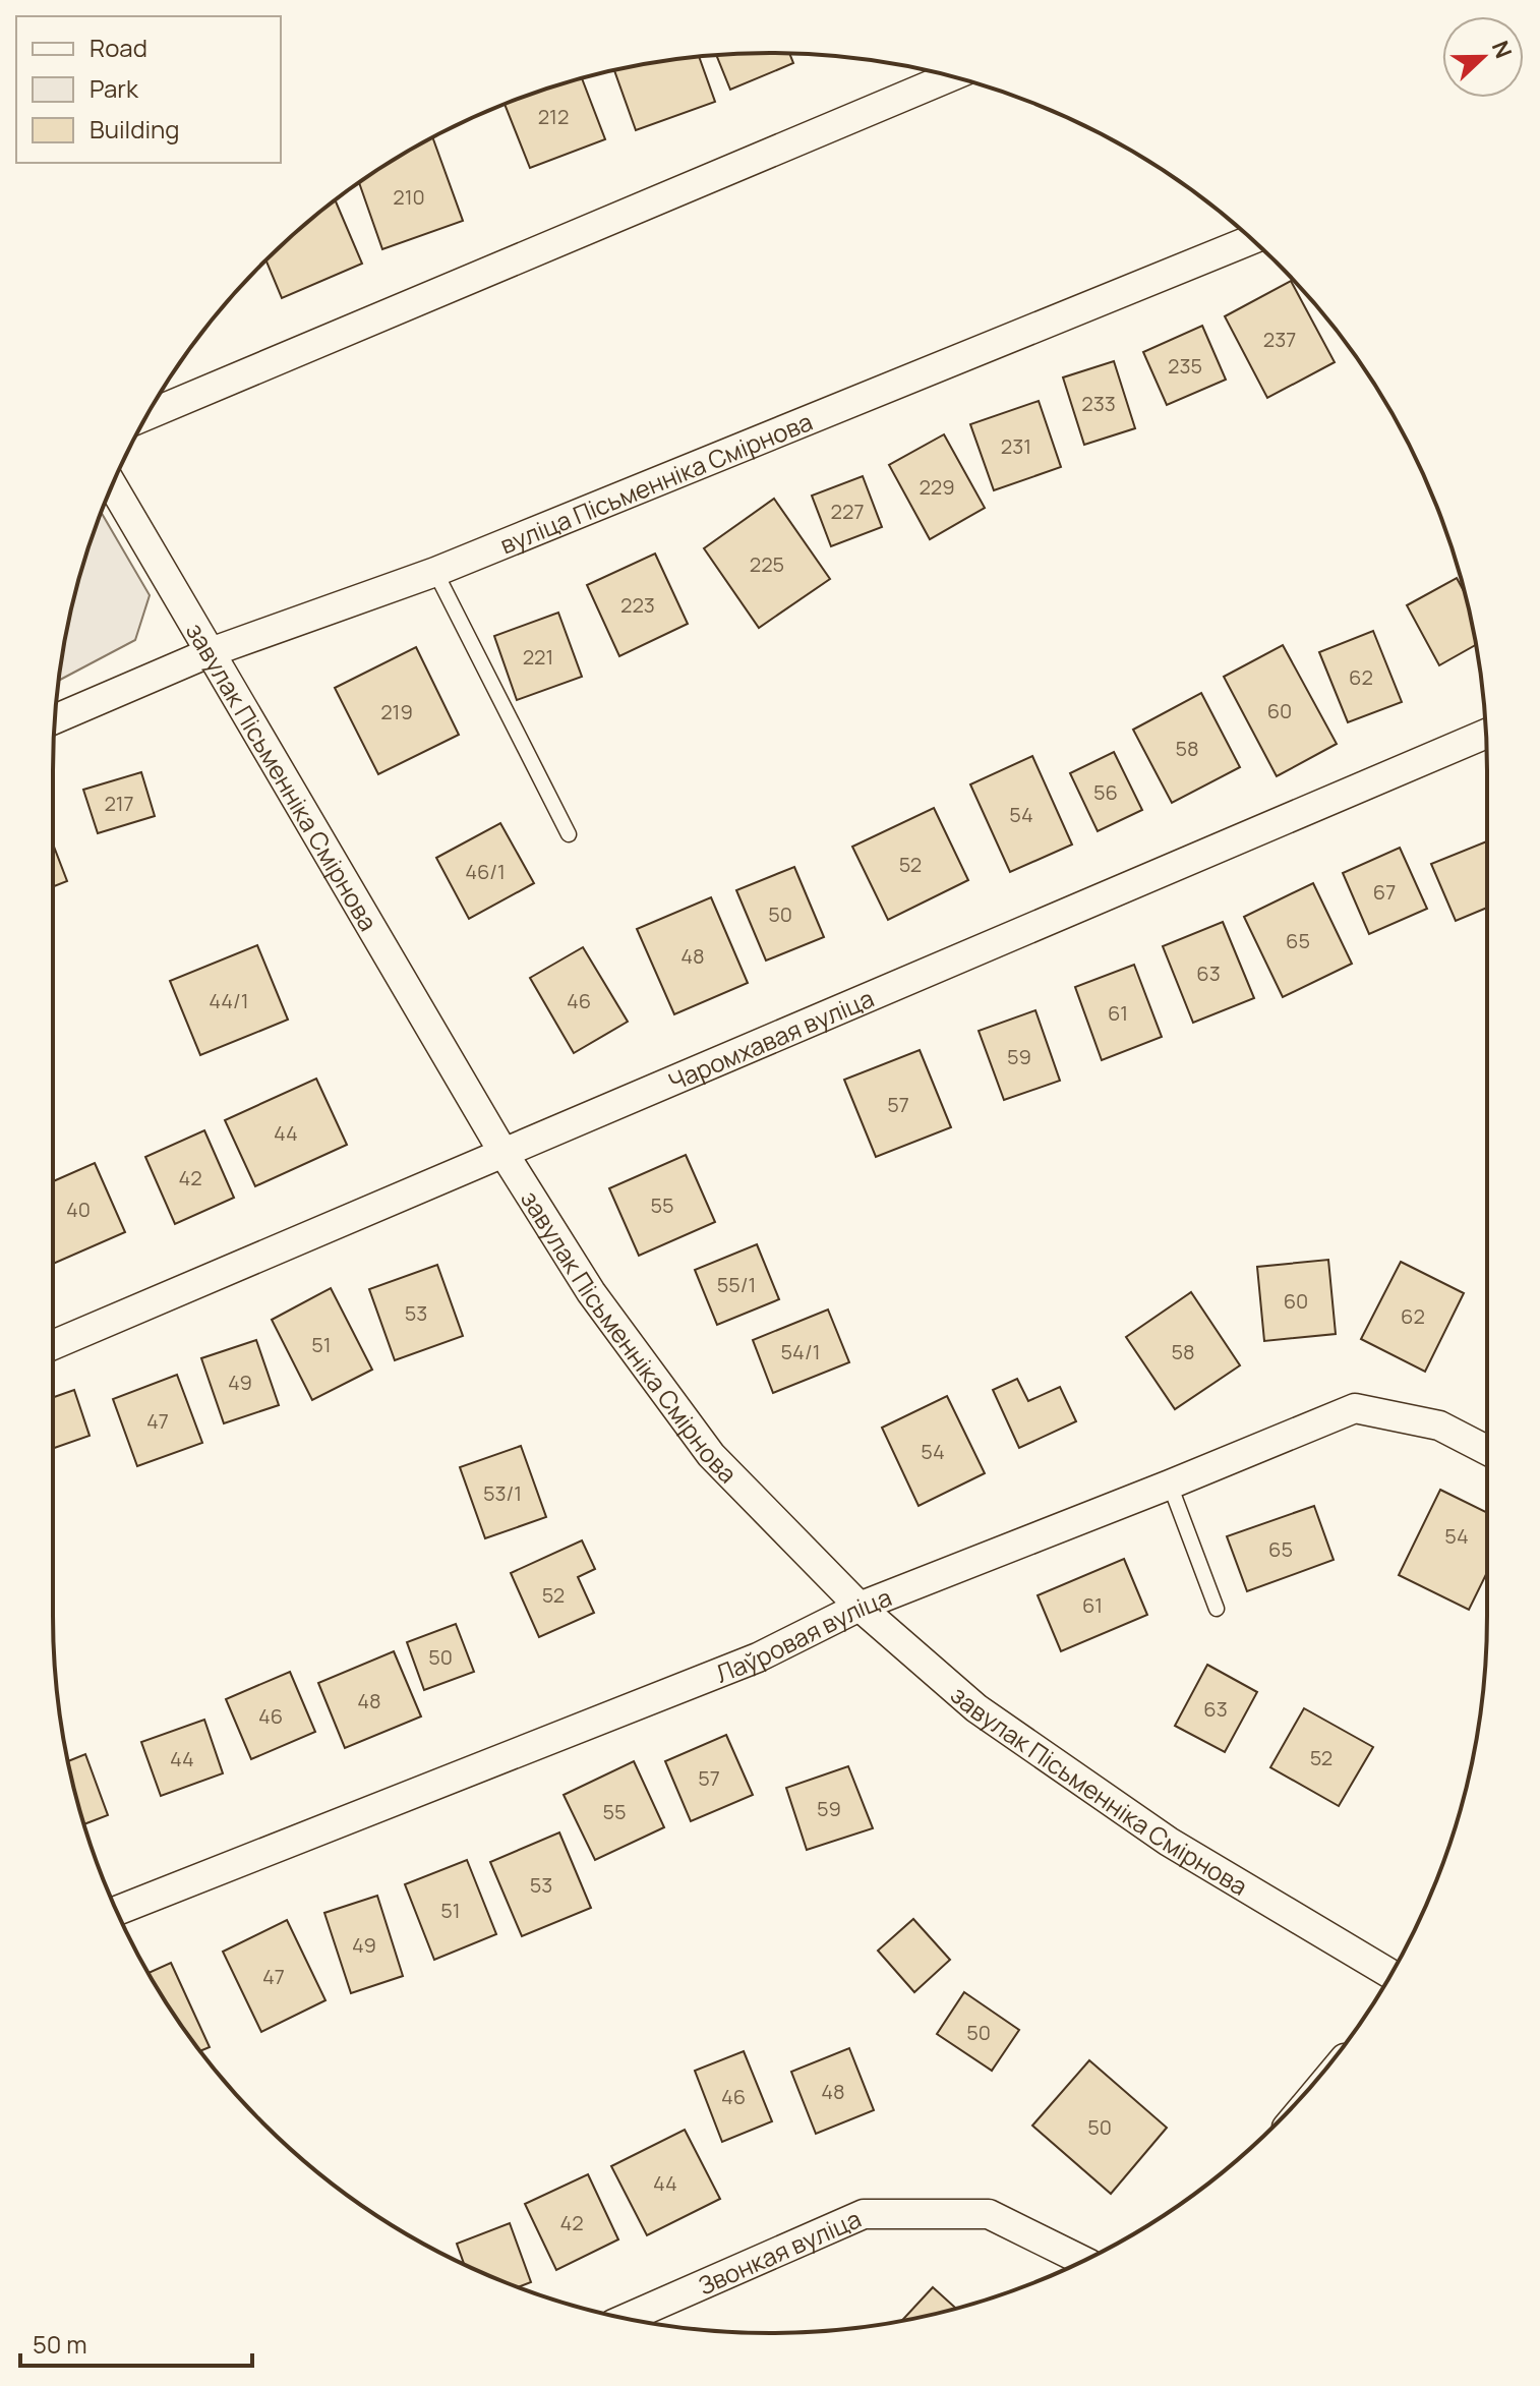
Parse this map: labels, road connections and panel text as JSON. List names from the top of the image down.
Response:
{
  "streets": {
    "street": [
      "вуліца Пісьменніка Смірнова",
      "завулак Пісьменніка Смірнова",
      "Чаромхавая вуліца",
      "Лаўровая вуліца",
      "Звонкая вуліца"
    ]
  },
  "crossings": [
    ["вуліца Пісьменніка Смірнова", "завулак Пісьменніка Смірнова"],
    ["завулак Пісьменніка Смірнова", "Чаромхавая вуліца"],
    ["завулак Пісьменніка Смірнова", "Лаўровая вуліца"]
  ],
  "house_numbers": [
    "212",
    "210",
    "237",
    "235",
    "233",
    "231",
    "229",
    "227",
    "225",
    "223",
    "221",
    "62",
    "60",
    "219",
    "58",
    "56",
    "217",
    "54",
    "52",
    "46/1",
    "67",
    "50",
    "65",
    "48",
    "63",
    "44/1",
    "46",
    "61",
    "59",
    "57",
    "44",
    "42",
    "55",
    "40",
    "55/1",
    "60",
    "53",
    "62",
    "51",
    "54/1",
    "58",
    "49",
    "47",
    "54",
    "53/1",
    "54",
    "65",
    "52",
    "61",
    "50",
    "48",
    "63",
    "46",
    "52",
    "44",
    "57",
    "59",
    "55",
    "53",
    "51",
    "49",
    "47",
    "50",
    "48",
    "46",
    "50",
    "44",
    "42"
  ],
  "legend": ["Road", "Park", "Building"],
  "scale_bar": "50 m",
  "north": "right"
}
